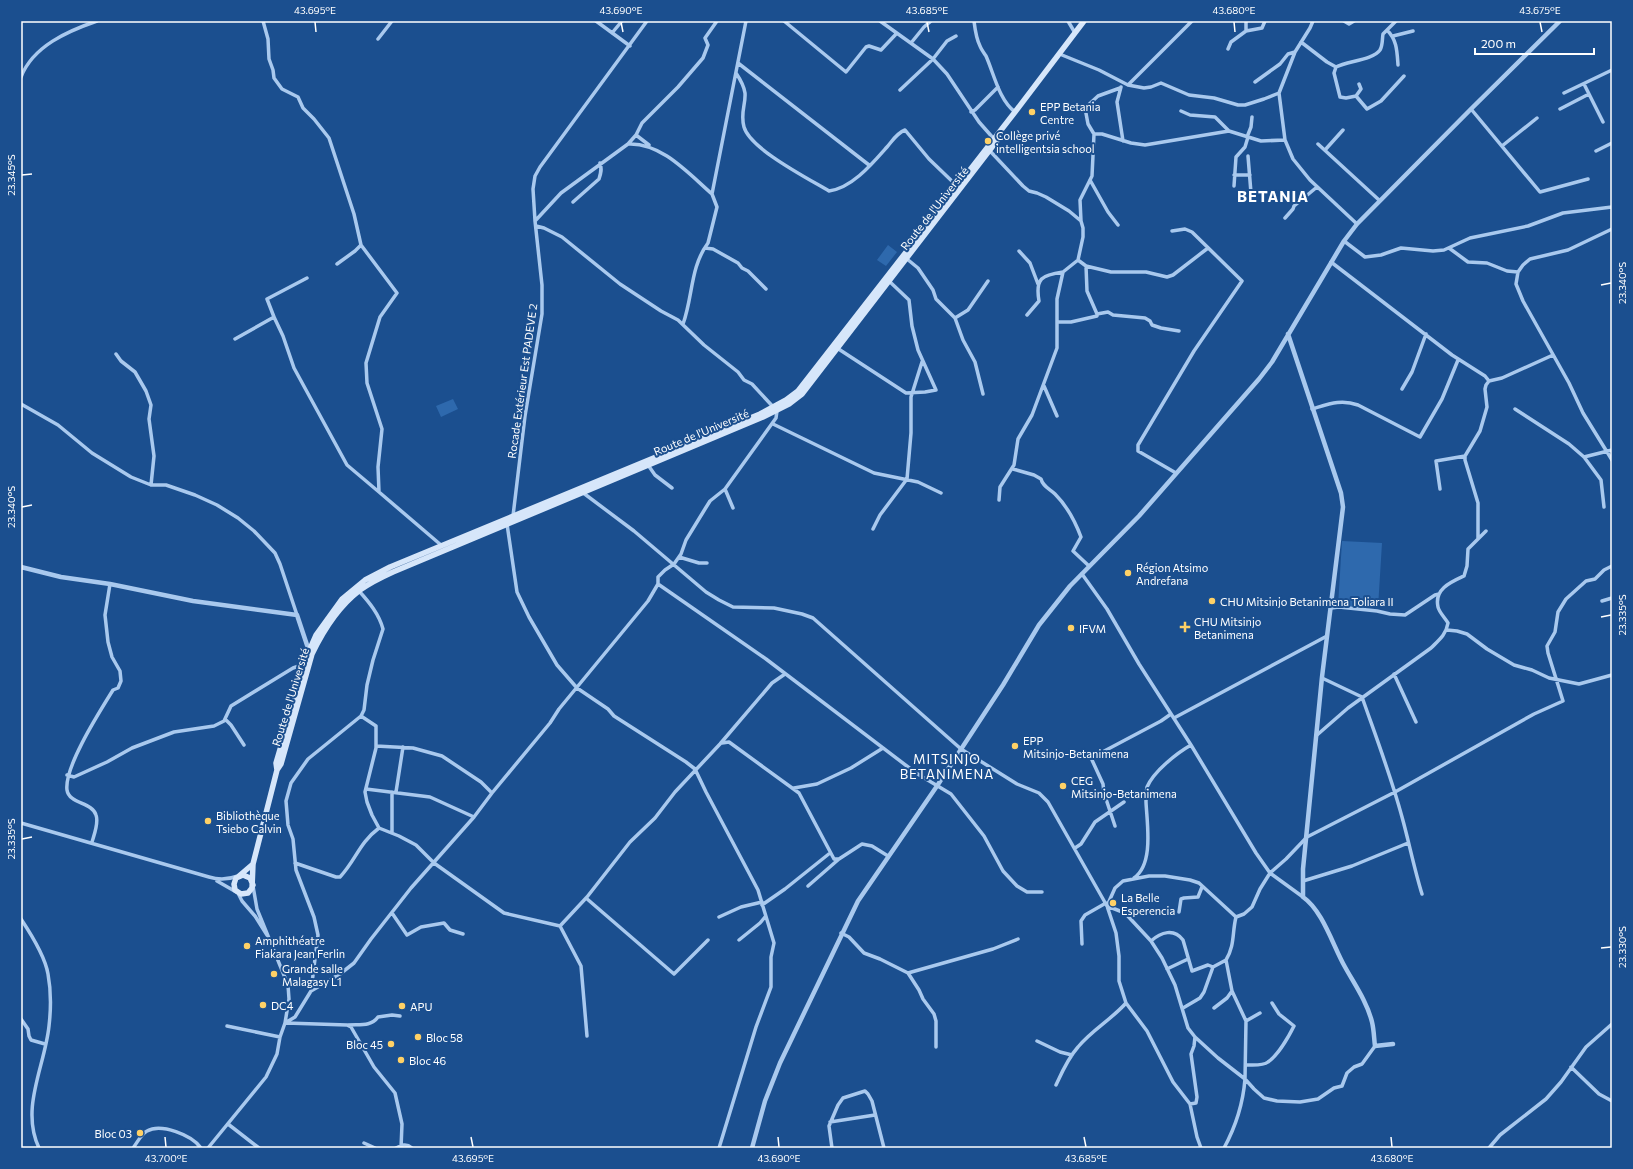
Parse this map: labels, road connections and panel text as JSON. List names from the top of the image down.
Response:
{
  "streets": {
    "main road": ["Route de l'Université"],
    "street": ["Rocade Extérieur Est PADEVE 2"]
  },
  "crossings": [
    ["Route de l'Université", "Rocade Extérieur Est PADEVE 2"]
  ],
  "districts": ["BETANIA", "MITSINJO BETANIMENA"],
  "places": {
    "other": [
      "EPP Betania Centre",
      "Collège privé intelligentsia school",
      "Région Atsimo Andrefana",
      "CHU Mitsinjo Betanimena Toliara II",
      "IFVM",
      "EPP Mitsinjo-Betanimena",
      "CEG Mitsinjo-Betanimena",
      "Bibliothèque Tsiebo Calvin",
      "La Belle Esperencia",
      "Amphithéatre Fiakara Jean Ferlin",
      "Grande salle Malagasy L1",
      "DC4",
      "APU",
      "Bloc 58",
      "Bloc 45",
      "Bloc 46",
      "Bloc 03"
    ],
    "health": ["CHU Mitsinjo Betanimena"]
  },
  "scale_bar": "200 m",
  "coordinates": [
    "43.695°E",
    "43.690°E",
    "43.685°E",
    "43.680°E",
    "43.675°E",
    "23.345°S",
    "23.340°S",
    "23.335°S",
    "23.330°S",
    "43.700°E"
  ]
}
